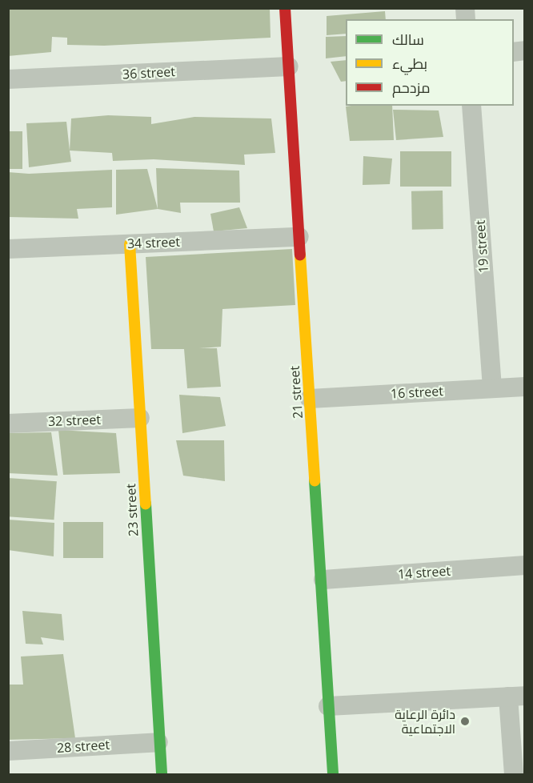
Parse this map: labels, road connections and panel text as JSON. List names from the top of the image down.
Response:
{
  "streets": {
    "street": [
      "36 street",
      "34 street",
      "19 street",
      "21 street",
      "16 street",
      "32 street",
      "23 street",
      "14 street",
      "28 street"
    ]
  },
  "crossings": [
    ["36 street", "21 street"],
    ["34 street", "21 street"],
    ["34 street", "23 street"],
    ["19 street", "16 street"],
    ["21 street", "16 street"],
    ["21 street", "14 street"],
    ["32 street", "23 street"],
    ["23 street", "28 street"]
  ],
  "places": ["دائرة الرعاية الاجتماعية"],
  "legend": ["سالك", "بطيء", "مزدحم"]
}
